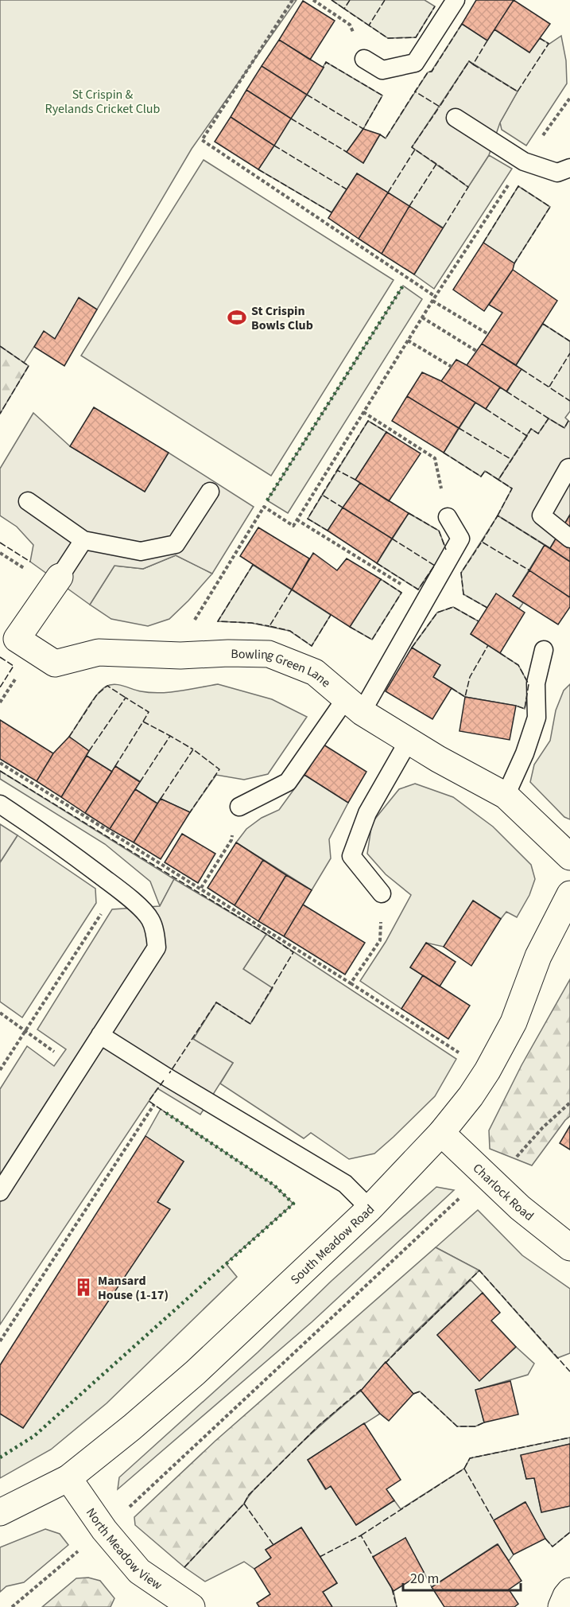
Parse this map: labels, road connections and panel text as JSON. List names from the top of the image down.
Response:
{
  "streets": {
    "street": [
      "Bowling Green Lane",
      "Charlock Road",
      "South Meadow Road",
      "North Meadow View"
    ]
  },
  "crossings": [
    ["Charlock Road", "South Meadow Road"],
    ["South Meadow Road", "North Meadow View"]
  ],
  "parks": ["St Crispin & Ryelands Cricket Club"],
  "places": {
    "sports": ["St Crispin Bowls Club"],
    "building": ["Mansard House (1-17)"]
  },
  "scale_bar": "20 m"
}
